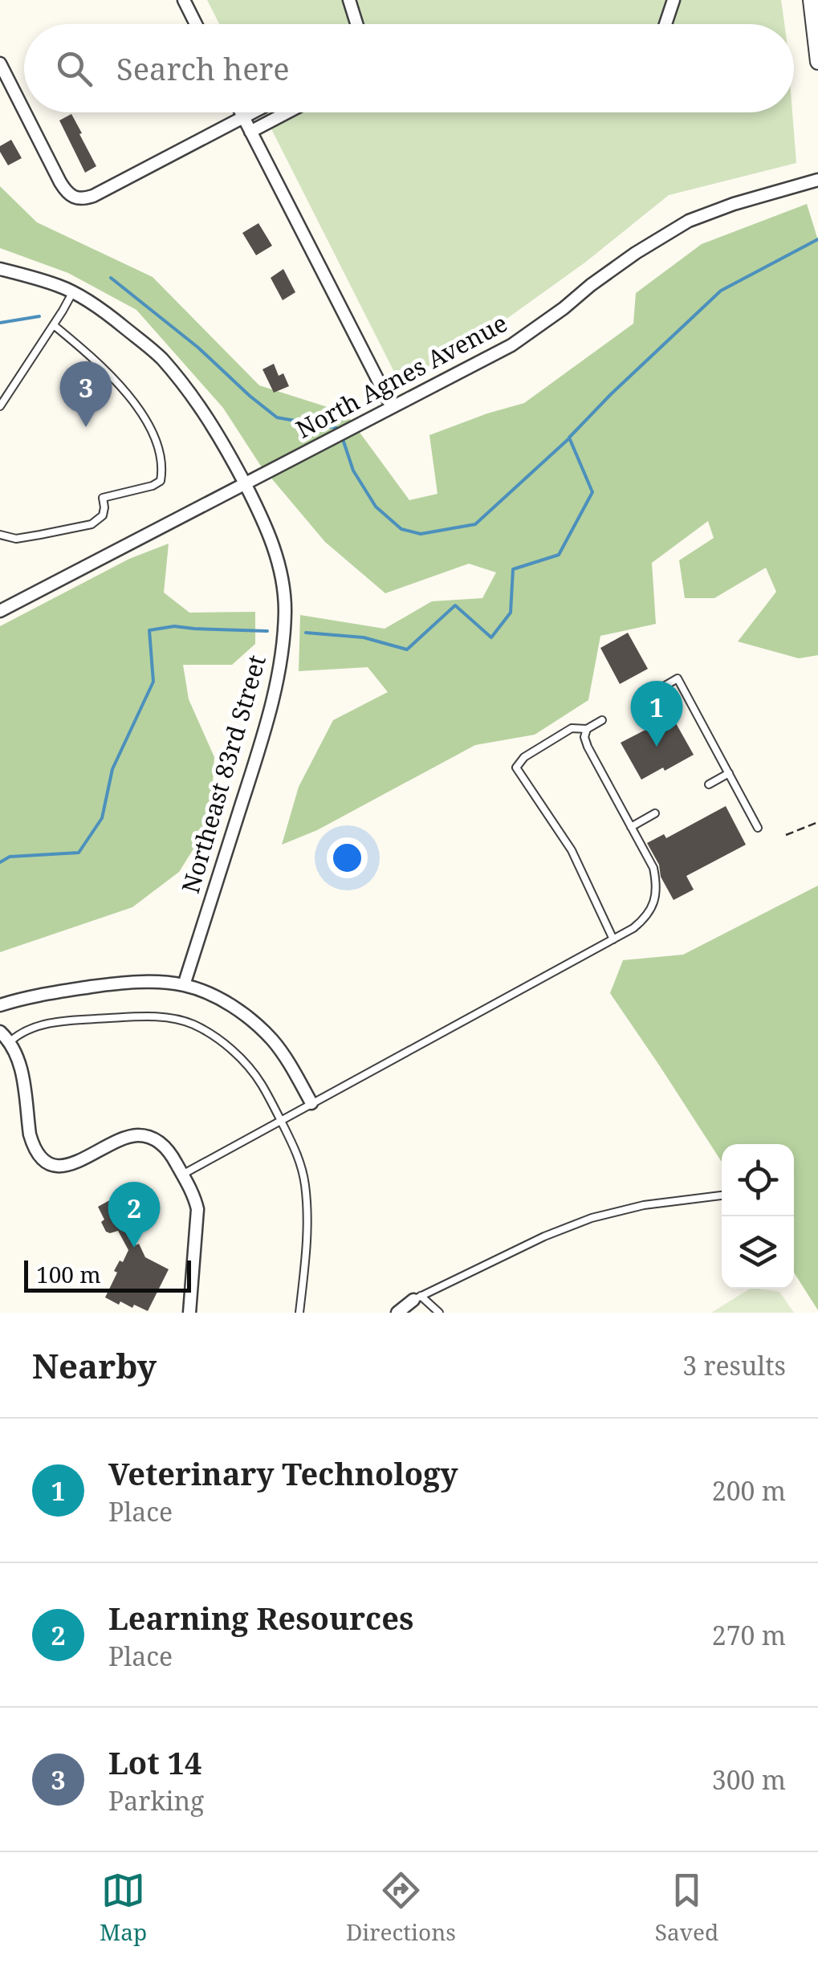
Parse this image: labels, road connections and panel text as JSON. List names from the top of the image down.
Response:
{
  "streets": {
    "street": ["North Agnes Avenue", "Northeast 83rd Street"]
  },
  "crossings": [
    ["North Agnes Avenue", "Northeast 83rd Street"]
  ],
  "scale_bar": "100 m",
  "page": {
    "search": "Search here",
    "pins": ["3", "1", "2"],
    "scale": "100 m",
    "heading": ["Nearby", "3 results"],
    "list": [
      {
        "mark": "1",
        "name": "Veterinary Technology",
        "note": "Place",
        "value": "200 m"
      },
      {
        "mark": "2",
        "name": "Learning Resources",
        "note": "Place",
        "value": "270 m"
      },
      {
        "mark": "3",
        "name": "Lot 14",
        "note": "Parking",
        "value": "300 m"
      }
    ],
    "nav": ["Map", "Directions", "Saved"]
  }
}
